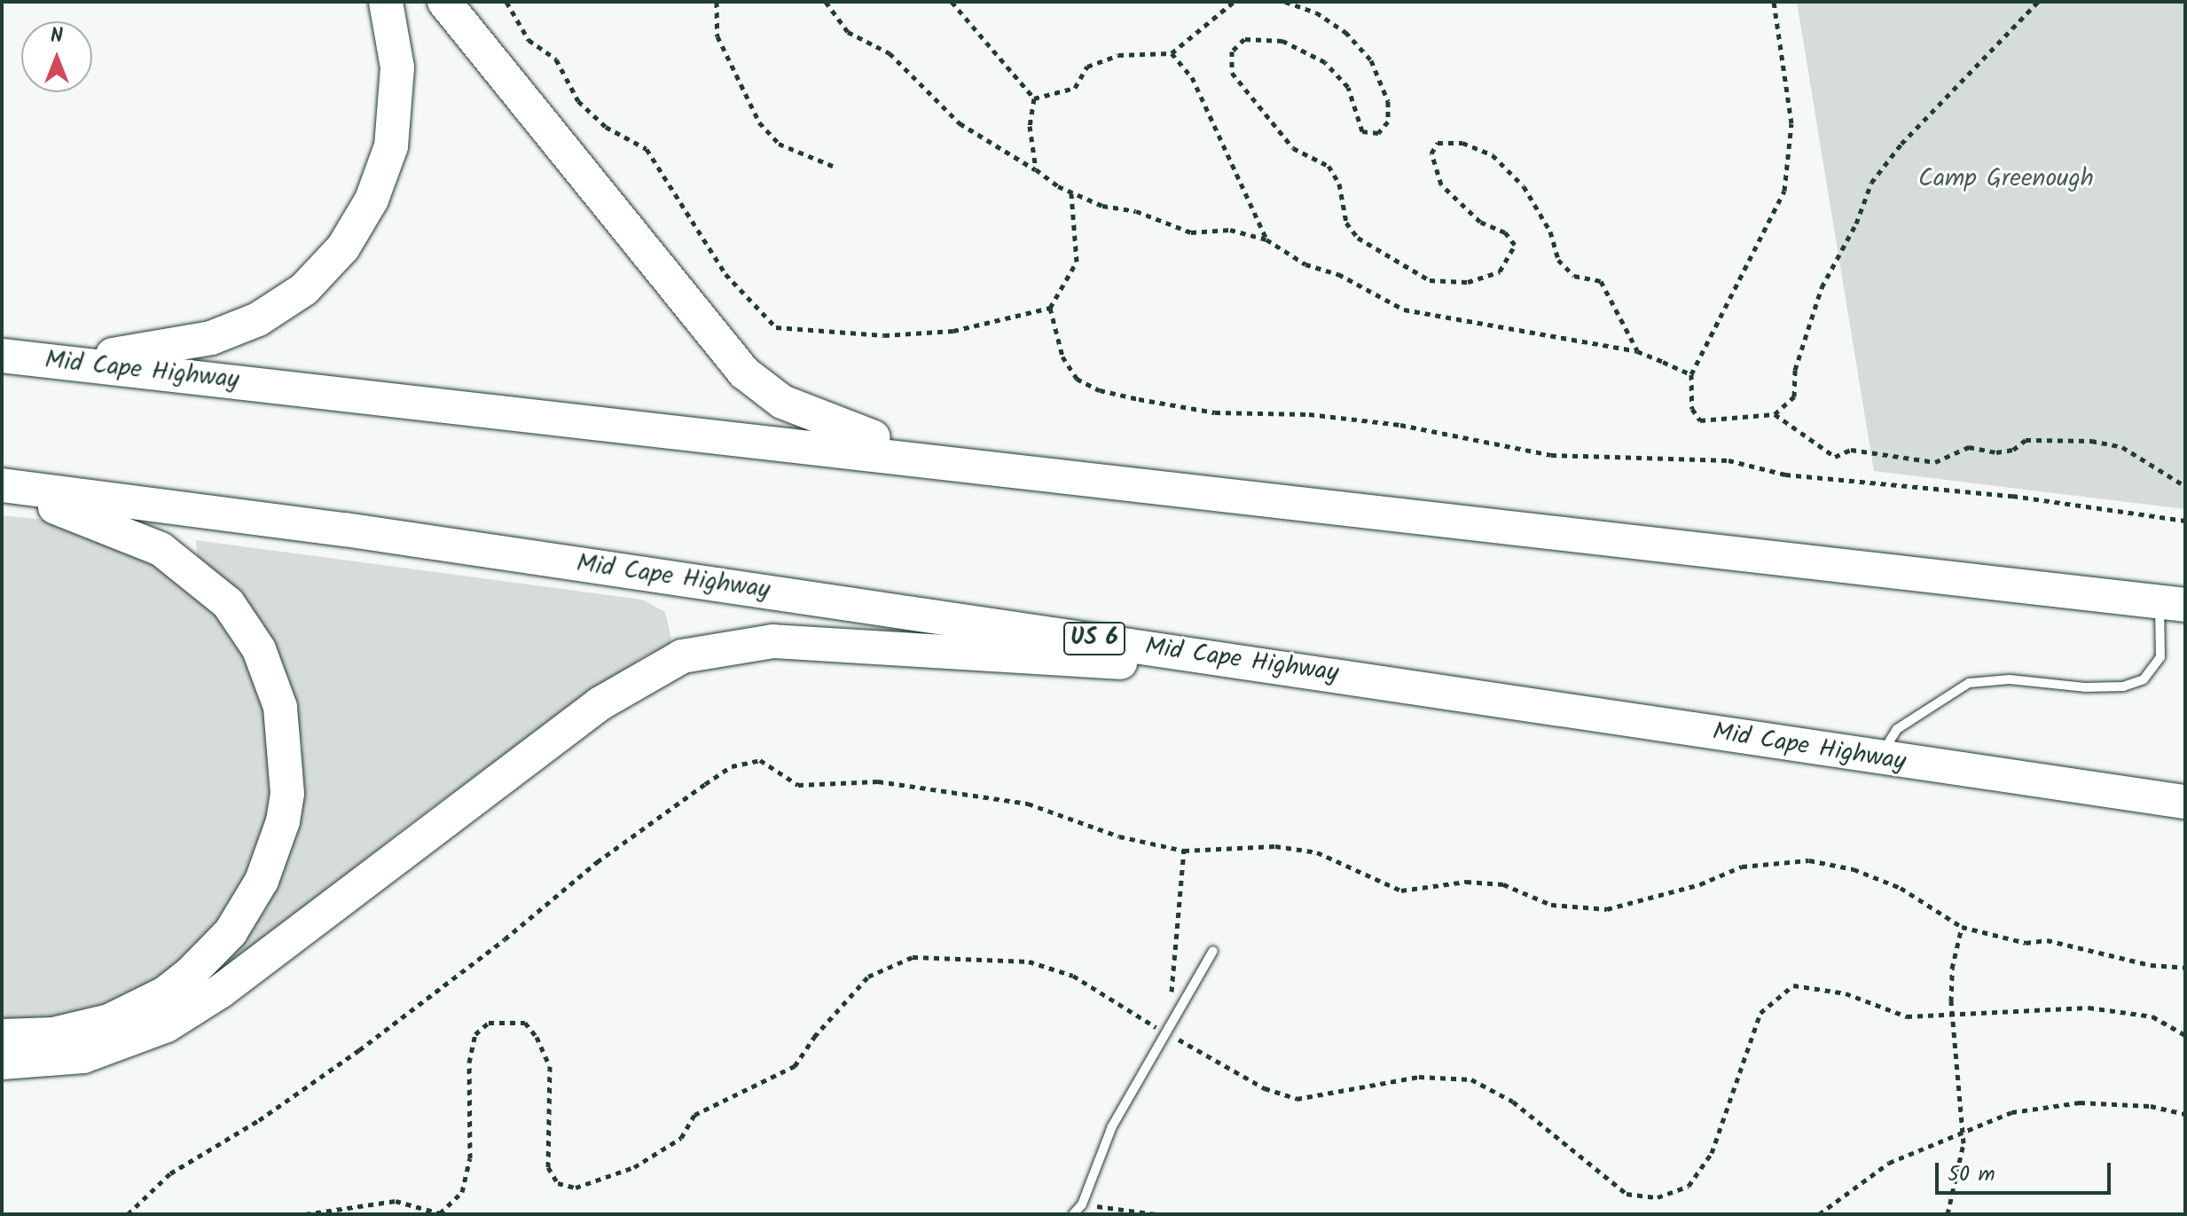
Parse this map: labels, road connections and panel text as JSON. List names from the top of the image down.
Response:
{
  "streets": {
    "highway": ["Mid Cape Highway", "US 6"]
  },
  "parks": ["Camp Greenough"],
  "scale_bar": "50 m",
  "north": "top"
}
